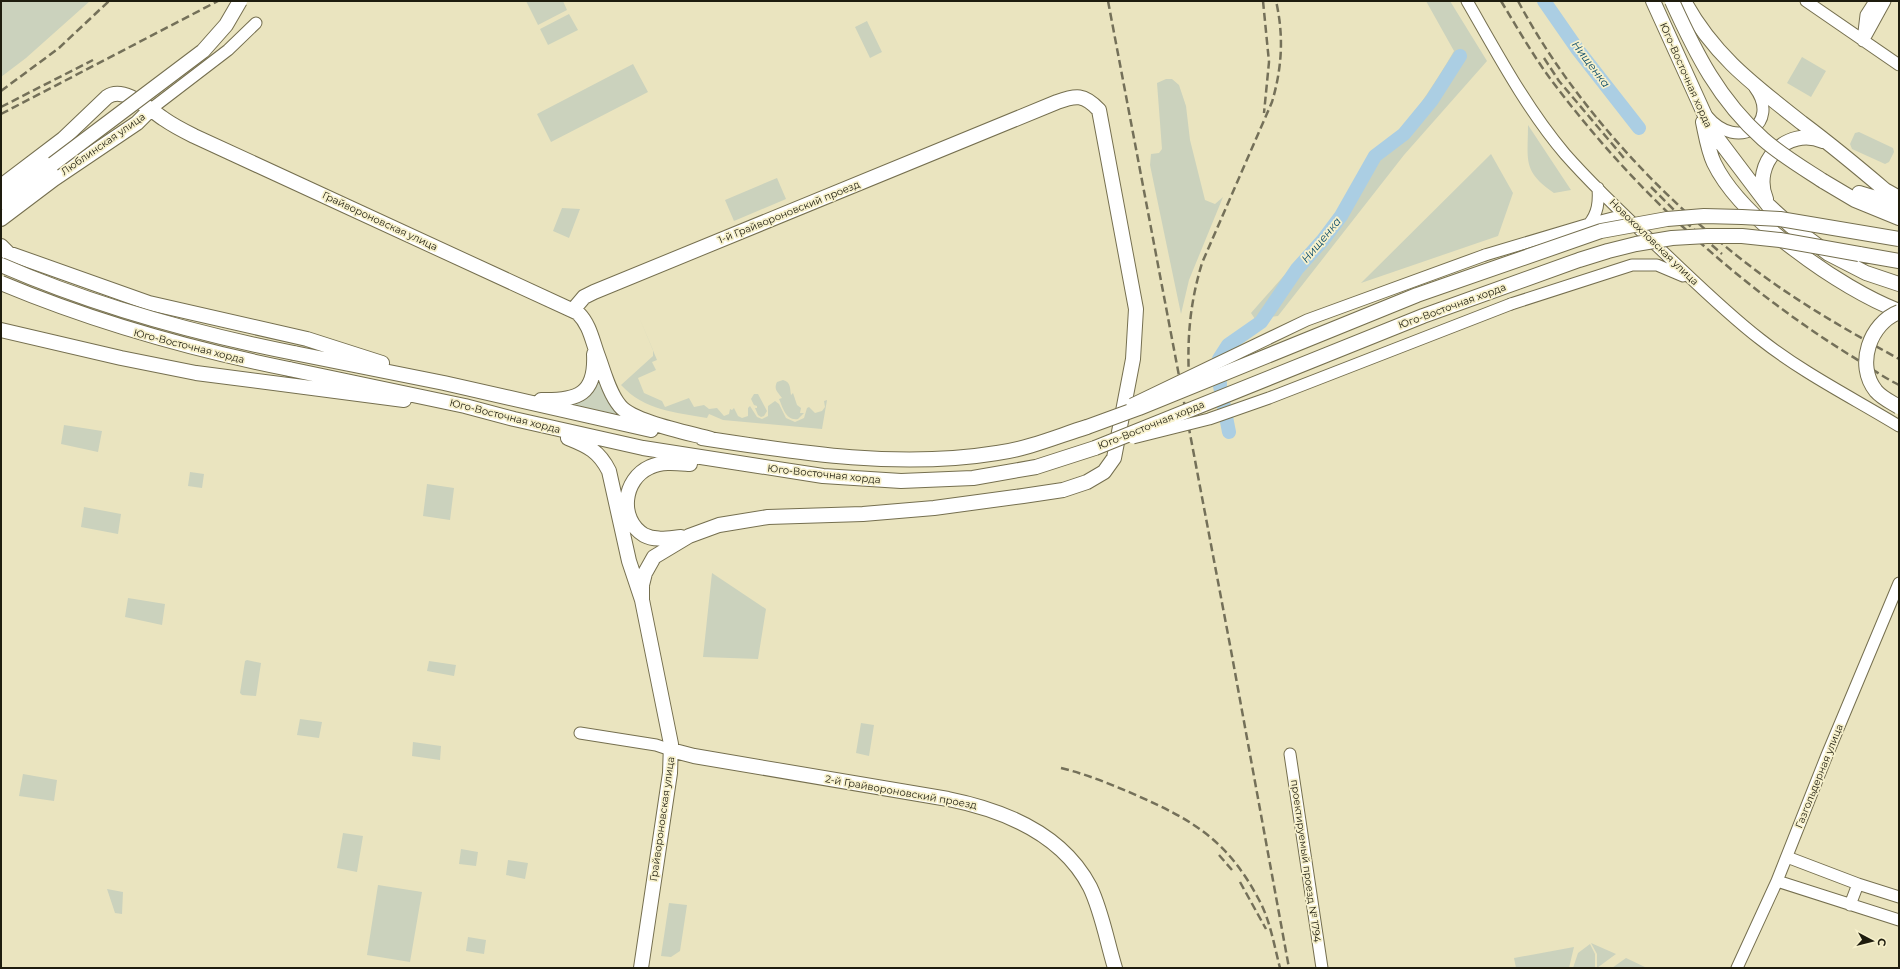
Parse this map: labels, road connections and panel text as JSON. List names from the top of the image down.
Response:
{
  "streets": {
    "main road": [
      "Юго-Восточная хорда",
      "Люблинская улица",
      "1-й Грайвороновский проезд",
      "Грайвороновская улица",
      "2-й Грайвороновский проезд"
    ],
    "street": ["Новохохловская улица", "Газгольдерная улица", "проектируемый проезд № 1794"]
  },
  "crossings": [
    ["Юго-Восточная хорда", "Грайвороновская улица"],
    ["Люблинская улица", "Грайвороновская улица"],
    ["1-й Грайвороновский проезд", "Грайвороновская улица"],
    ["Грайвороновская улица", "2-й Грайвороновский проезд"]
  ],
  "water": ["Нищенка"],
  "north": "right"
}
